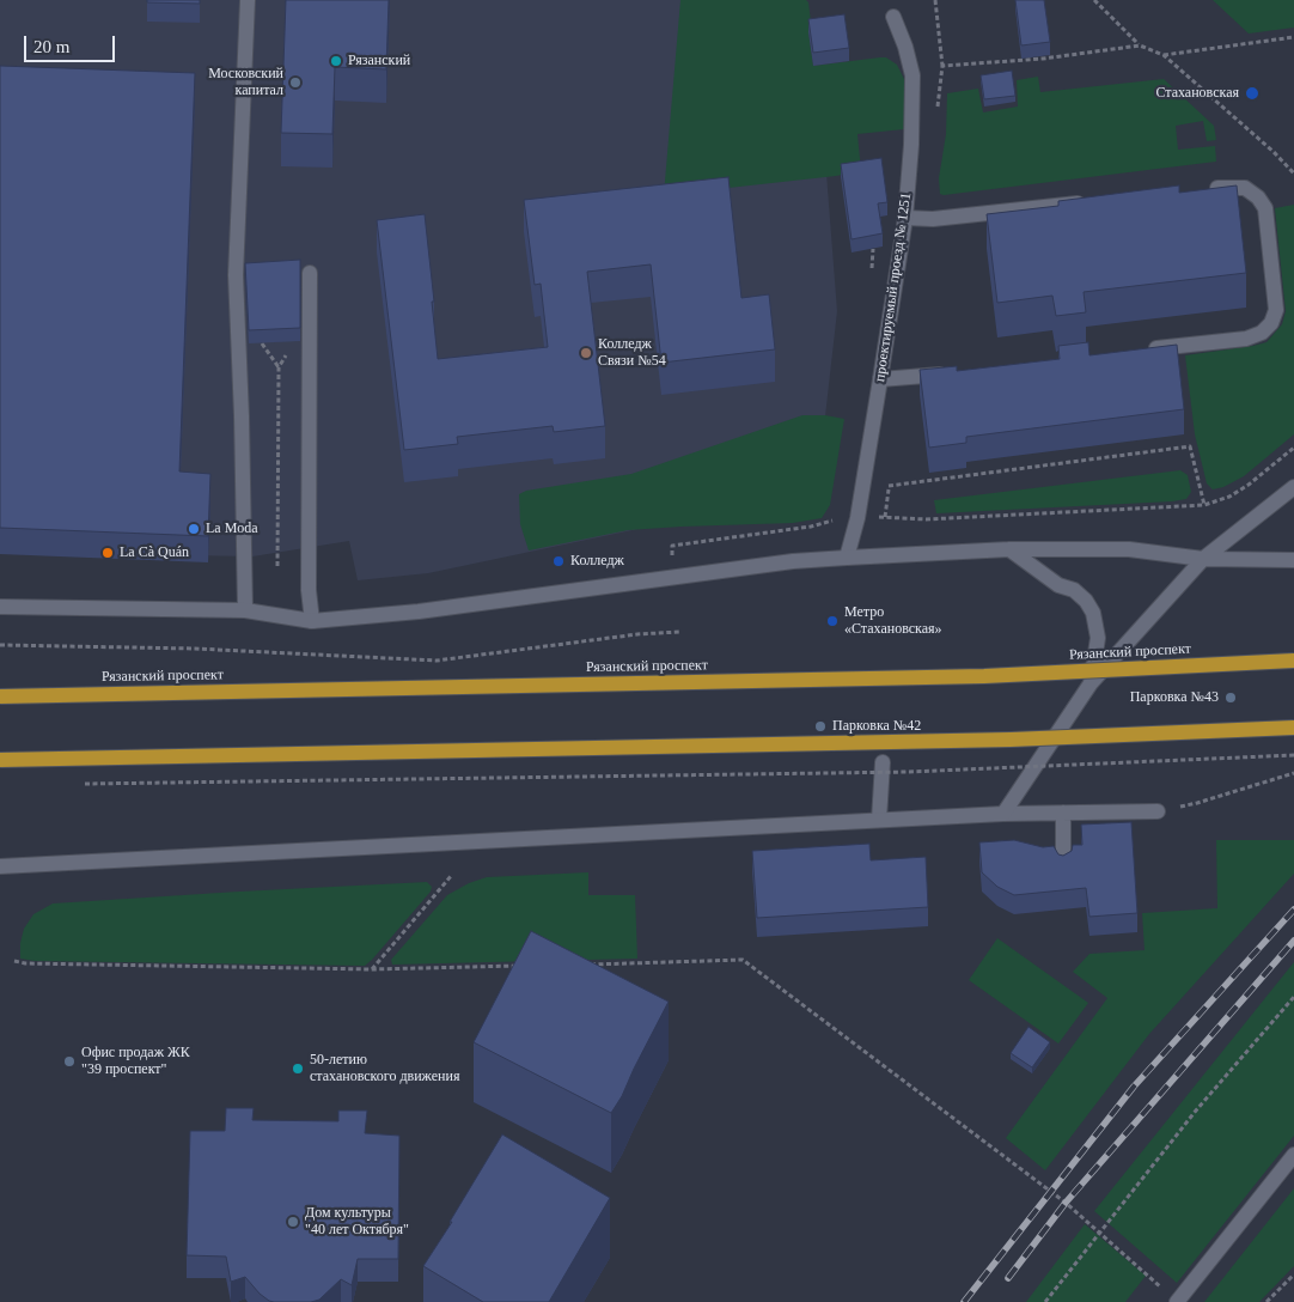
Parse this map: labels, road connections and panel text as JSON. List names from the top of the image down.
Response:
{
  "streets": {
    "main road": ["проектируемый проезд № 1251", "Рязанский проспект"]
  },
  "places": [
    "Рязанский",
    "Московский капитал",
    "Стахановская",
    "Колледж Связи №54",
    "La Moda",
    "La Cà Quán",
    "Колледж",
    "Метро «Стахановская»",
    "Парковка №43",
    "Парковка №42",
    "Офис продаж ЖК \"39 проспект\"",
    "50-летию стахановского движения",
    "Дом культуры \"40 лет Октября\""
  ],
  "scale_bar": "20 m"
}
